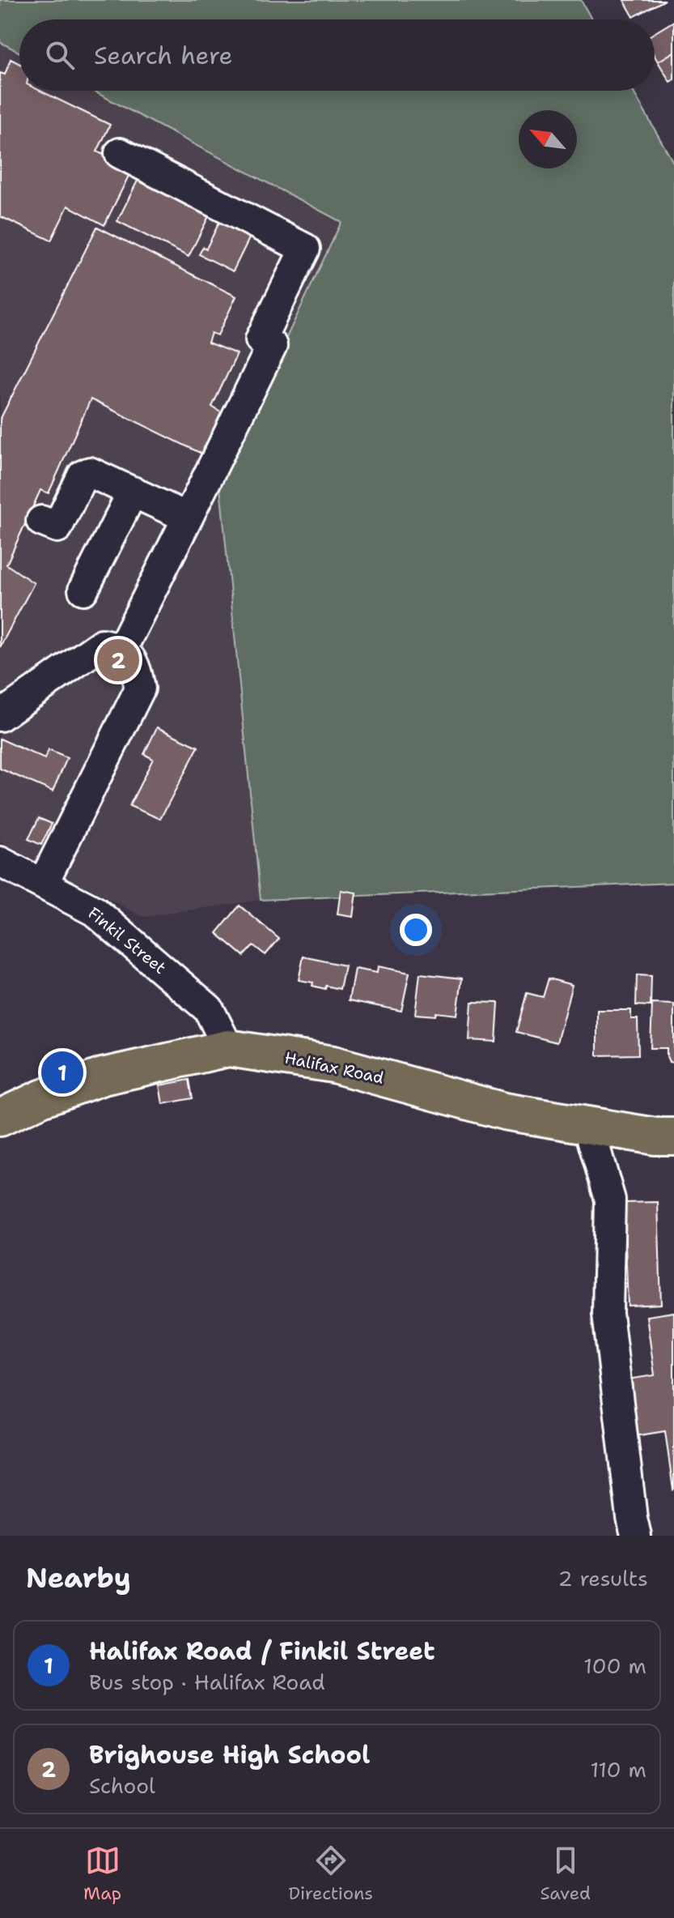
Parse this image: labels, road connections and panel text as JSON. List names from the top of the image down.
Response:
{
  "streets": {
    "main road": ["Halifax Road"],
    "street": ["Finkil Street"]
  },
  "crossings": [
    ["Finkil Street", "Halifax Road"]
  ],
  "north": "top left",
  "page": {
    "search": "Search here",
    "pins": ["2", "1"],
    "heading": ["Nearby", "2 results"],
    "list": [
      {
        "mark": "1",
        "name": "Halifax Road / Finkil Street",
        "note": "Bus stop · Halifax Road",
        "value": "100 m"
      },
      {
        "mark": "2",
        "name": "Brighouse High School",
        "note": "School",
        "value": "110 m"
      }
    ],
    "nav": ["Map", "Directions", "Saved"]
  }
}
